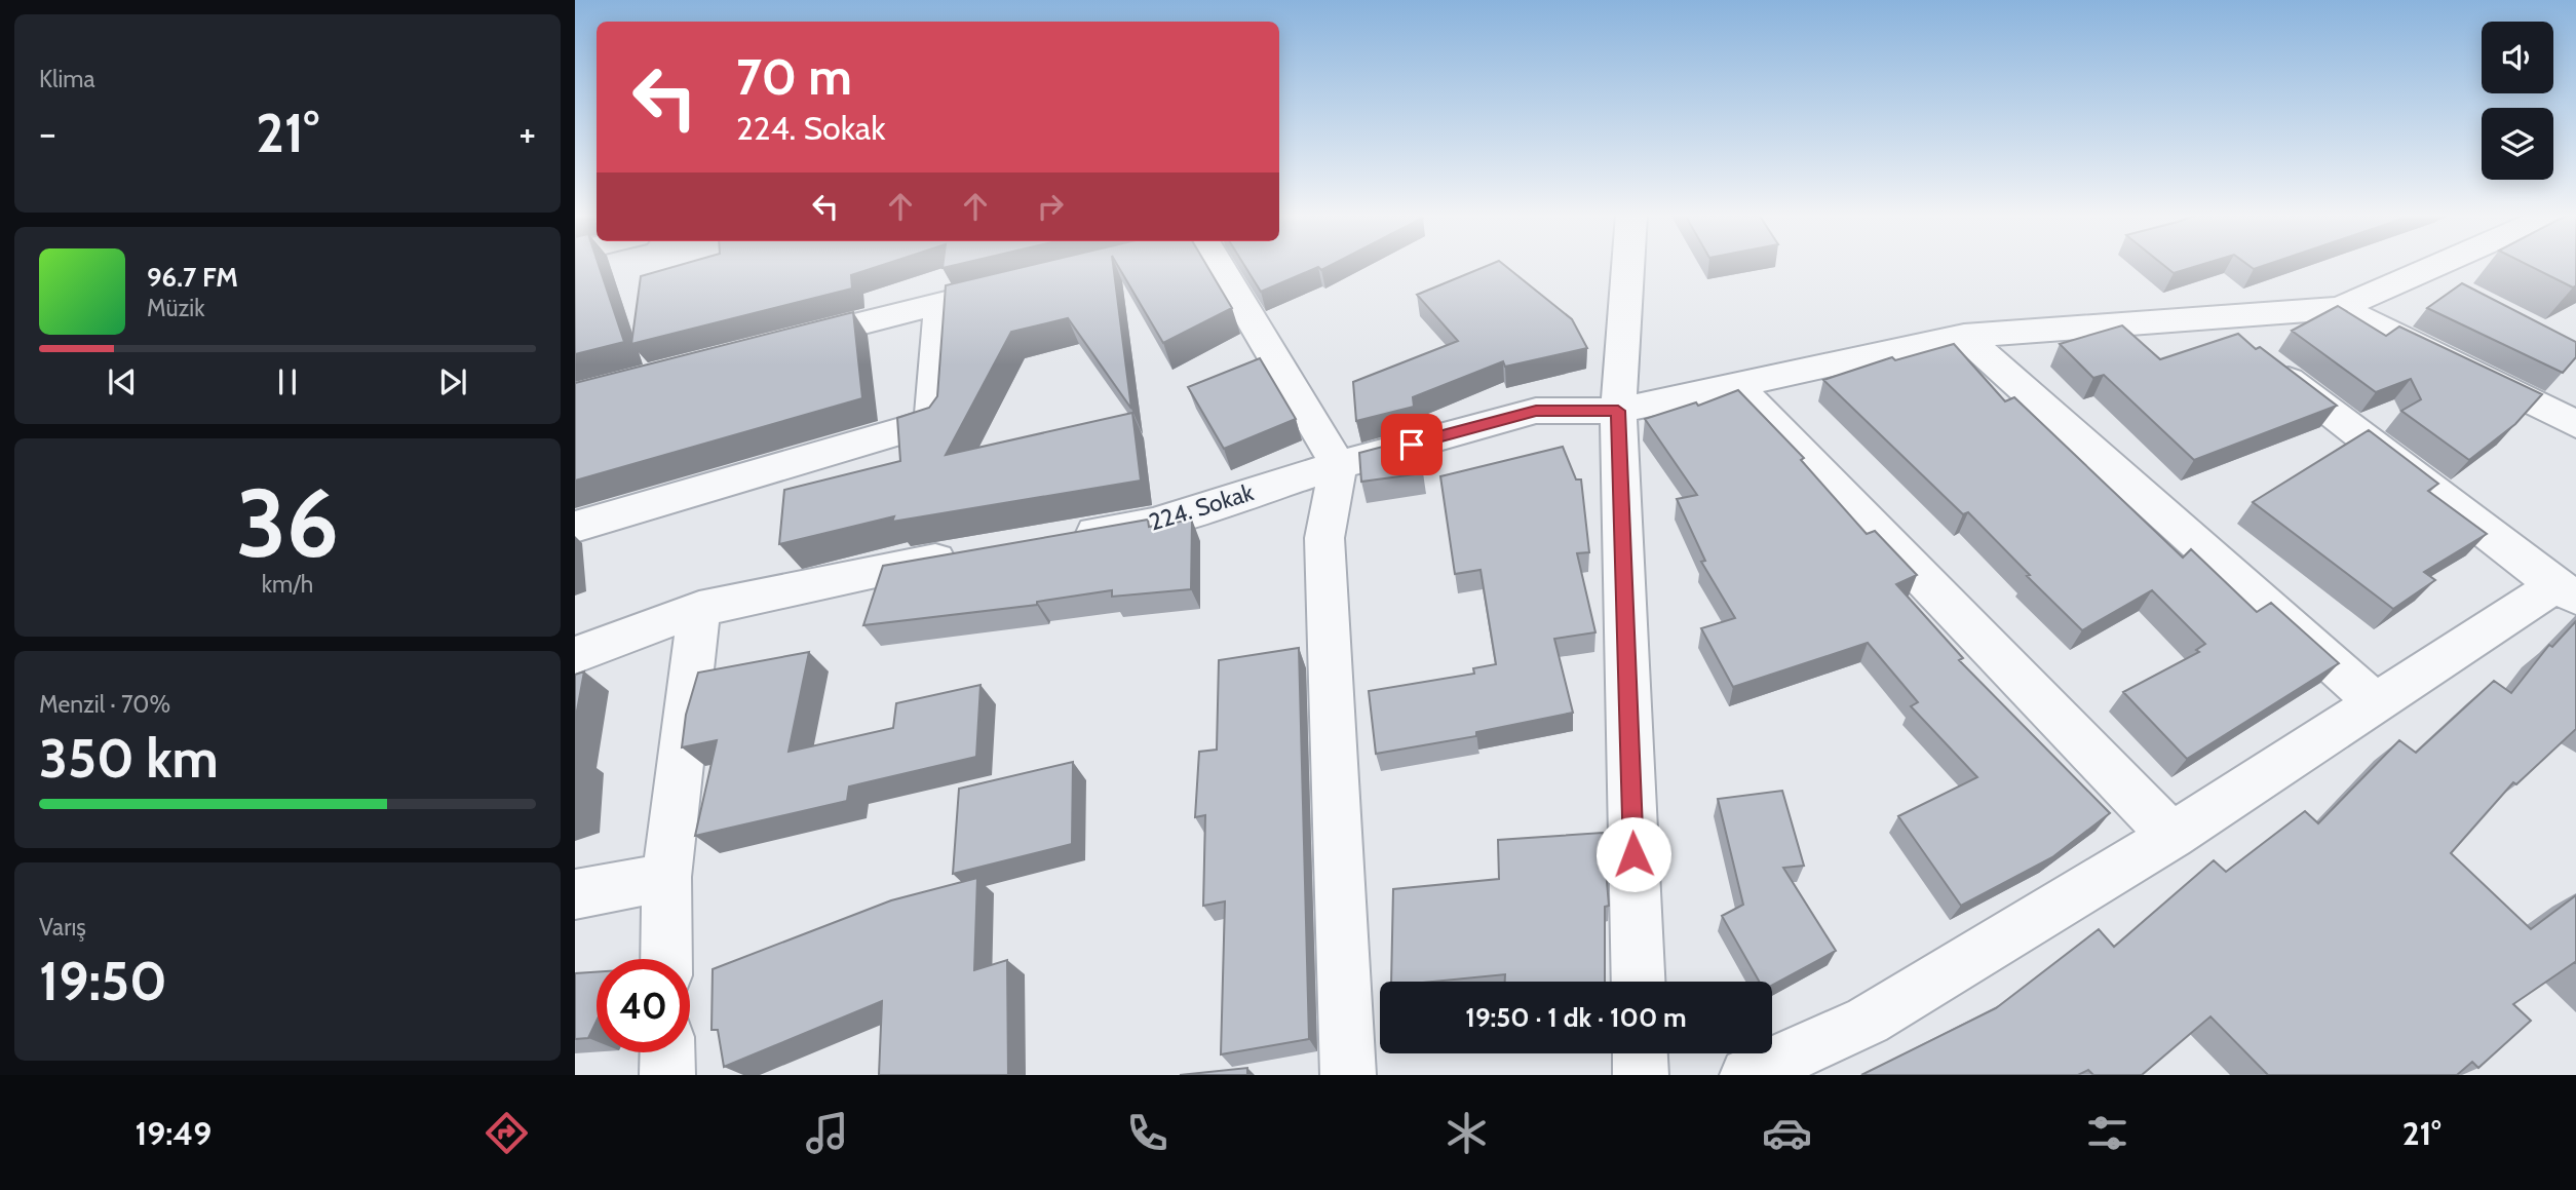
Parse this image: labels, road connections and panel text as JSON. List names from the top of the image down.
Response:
{
  "streets": {
    "street": ["224. Sokak"]
  },
  "page": {
    "tile": [
      "Klima",
      ["36", "km/h"],
      ["Menzil · 70%", "350 km"],
      ["Varış", "19:50"]
    ],
    "turn": ["70 m", "224. Sokak"],
    "heat": ["−", "21°", "+"],
    "song": ["96.7 FM", "Müzik"],
    "limit": "40",
    "trip": "19:50 · 1 dk · 100 m",
    "tabs": ["19:49", "21°"]
  }
}
